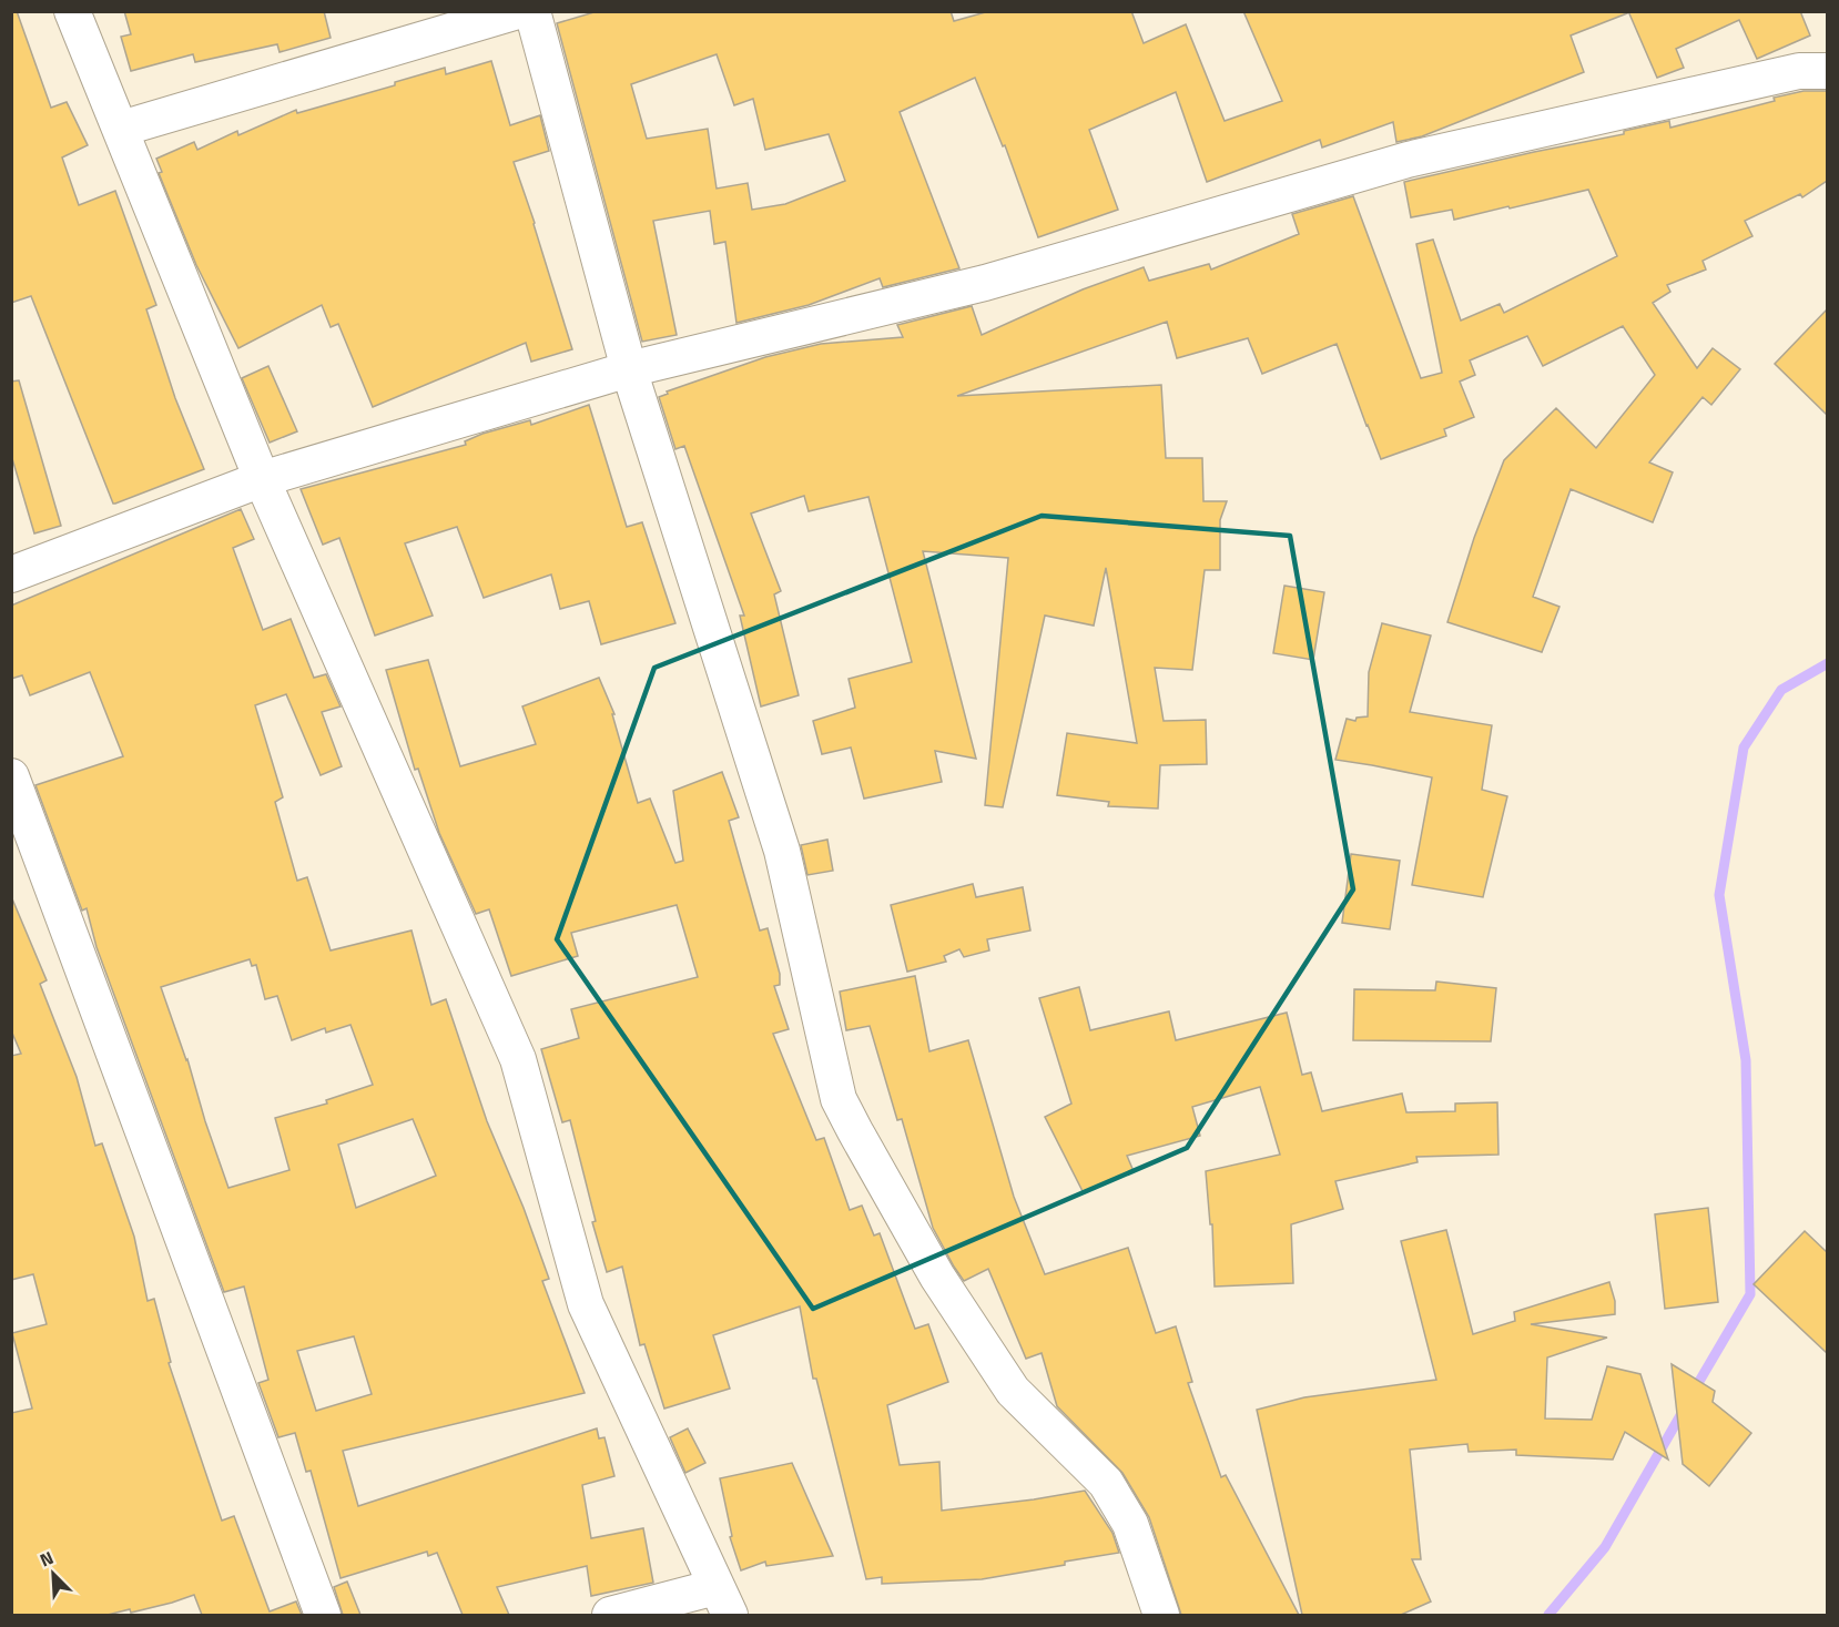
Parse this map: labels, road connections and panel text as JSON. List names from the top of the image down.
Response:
{
  "north": "top left"
}
